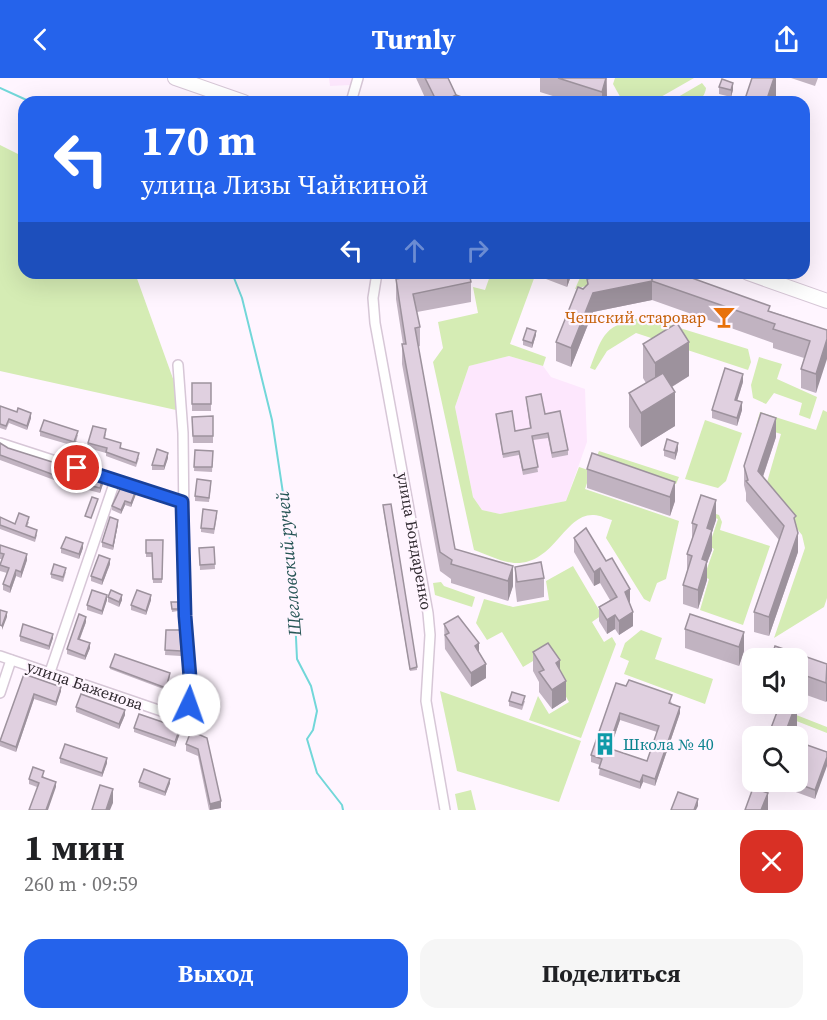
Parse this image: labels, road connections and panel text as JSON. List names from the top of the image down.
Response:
{
  "streets": {
    "street": ["улица Бондаренко", "улица Баженова"]
  },
  "water": ["Щегловский ручей"],
  "places": {
    "bar": ["Чешский старовар"],
    "building": ["Школа № 40"]
  },
  "page": {
    "header": "Turnly",
    "turn": ["170 m", "улица Лизы Чайкиной"],
    "heading": ["1 мин", "260 m · 09:59"],
    "buttons": ["Выход", "Поделиться"]
  }
}
